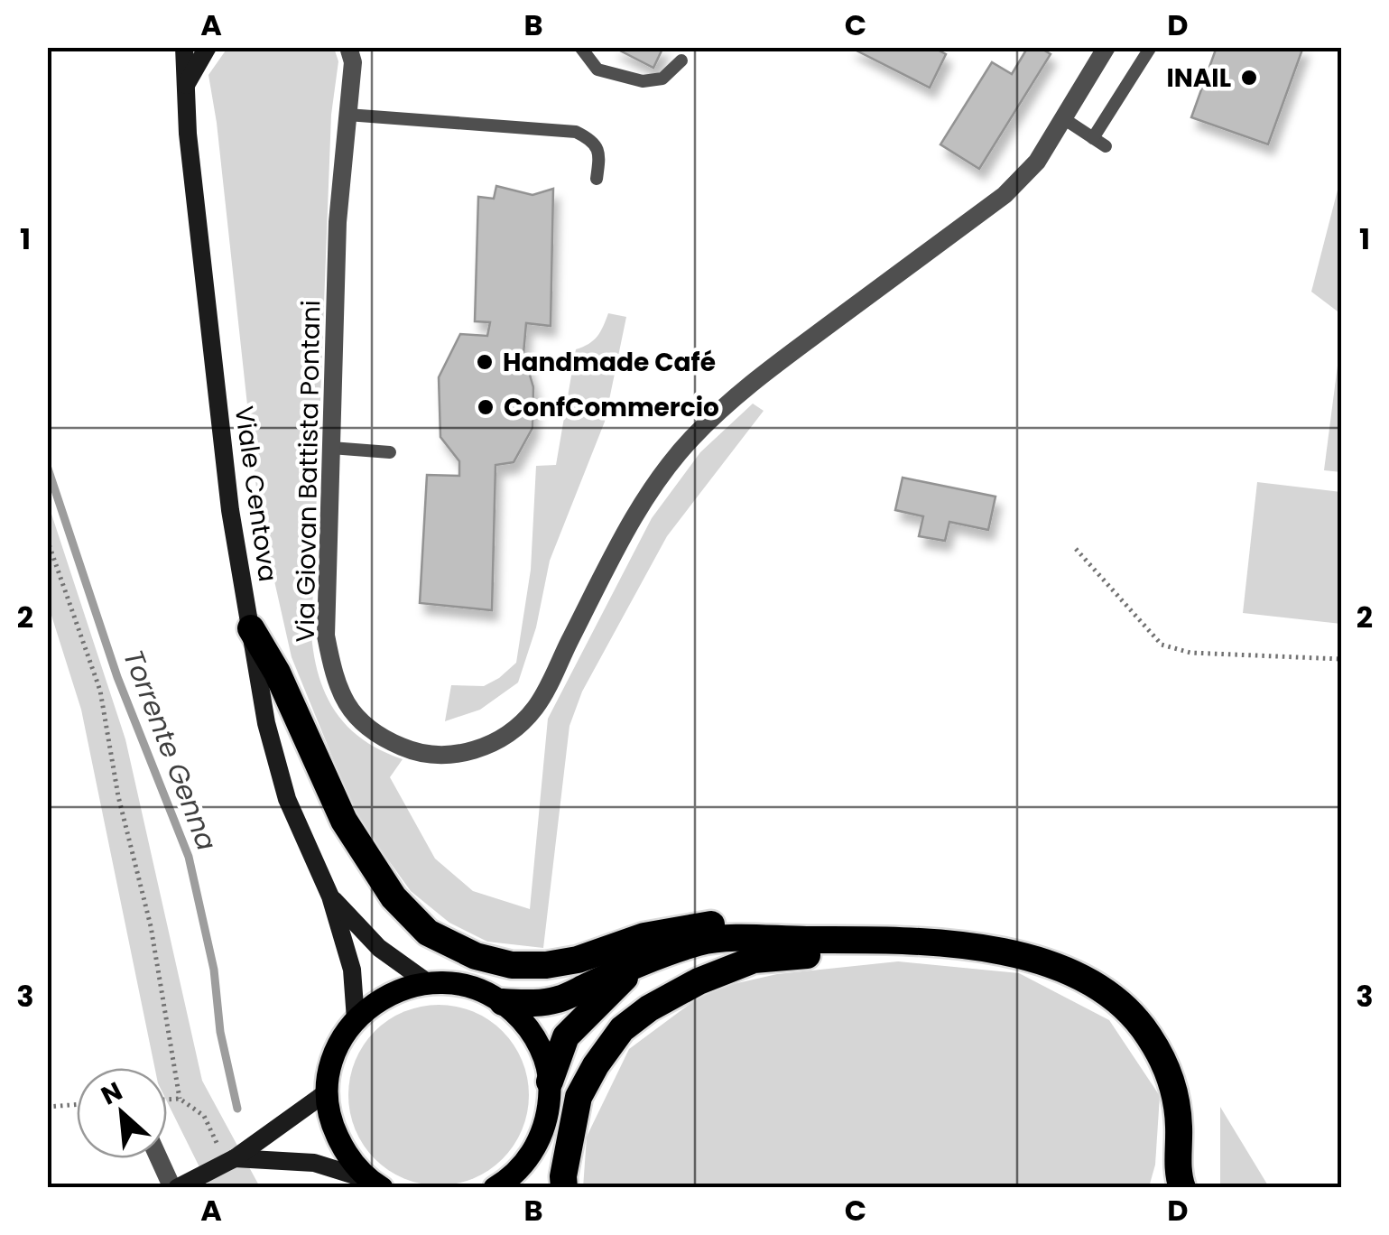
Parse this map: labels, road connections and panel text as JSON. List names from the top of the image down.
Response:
{
  "streets": {
    "main road": ["Viale Centova"],
    "street": ["Via Giovan Battista Pontani"]
  },
  "water": ["Torrente Genna"],
  "places": ["INAIL", "Handmade Café", "ConfCommercio"],
  "north": "top left",
  "grid": {
    "columns": [
      "A",
      "B",
      "C",
      "D"
    ],
    "rows": ["1", "2", "3"]
  }
}
